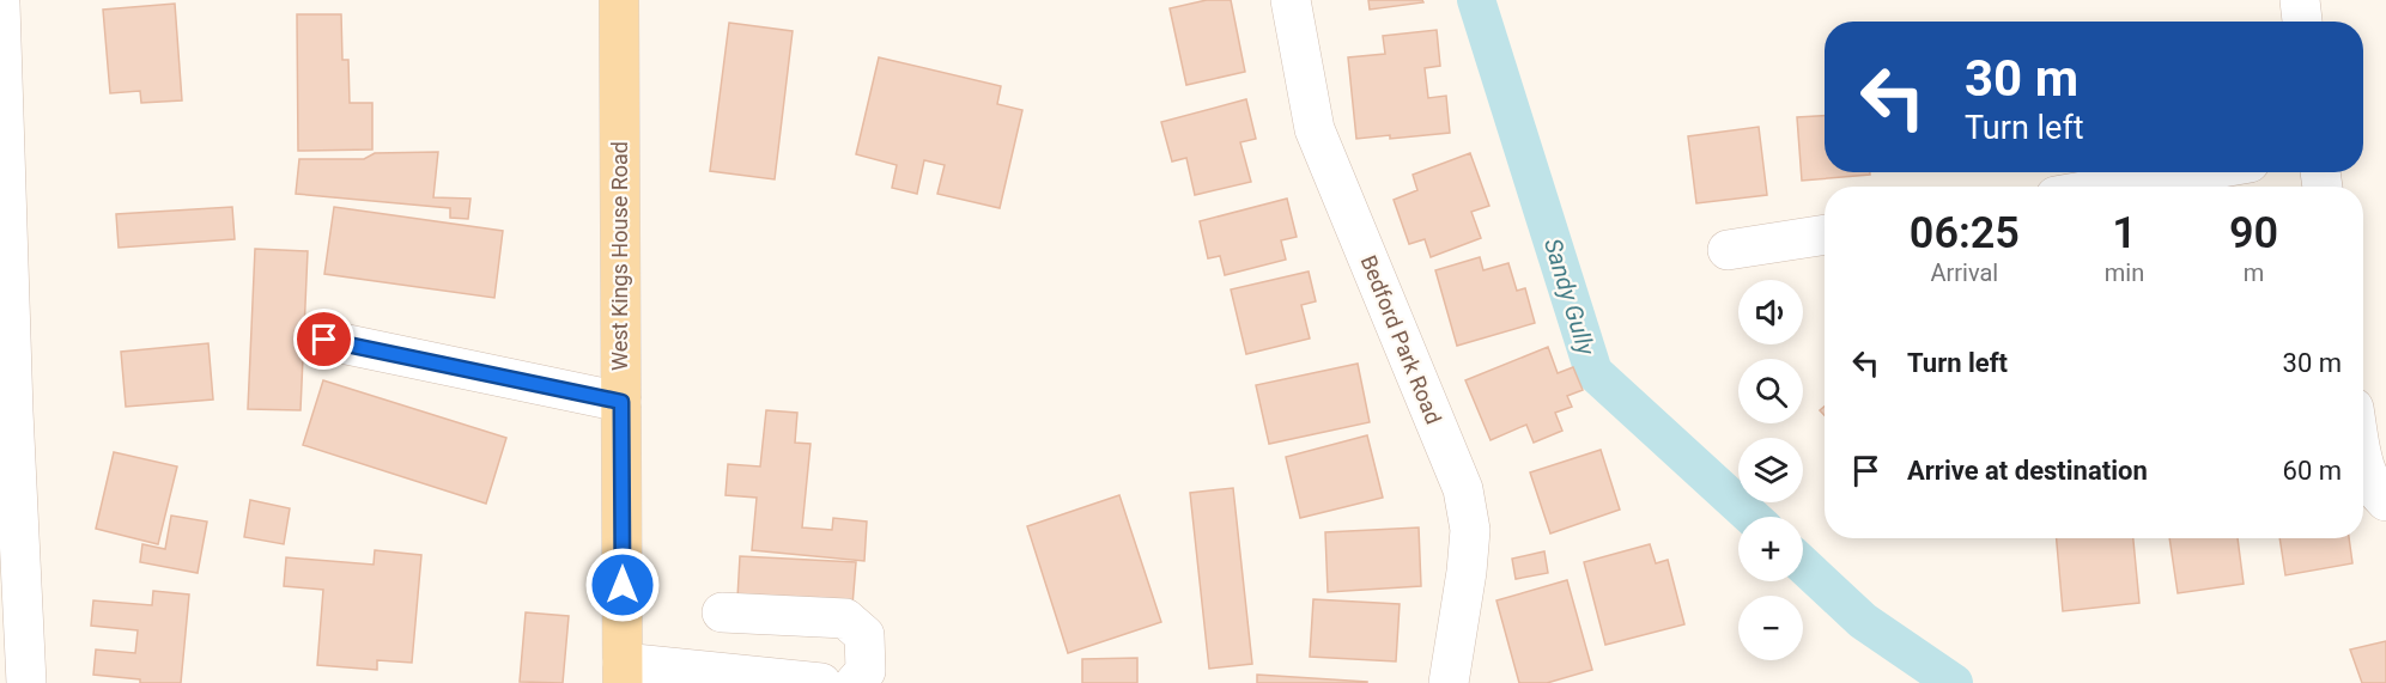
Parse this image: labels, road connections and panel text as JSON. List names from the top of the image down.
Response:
{
  "streets": {
    "main road": ["West Kings House Road"],
    "street": ["Bedford Park Road"]
  },
  "water": ["Sandy Gully"],
  "page": {
    "turn": ["30 m", "Turn left"],
    "eta": [
      "06:25",
      "Arrival",
      "1",
      "min",
      "90",
      "m"
    ],
    "map_buttons": ["+", "−"],
    "list": [
      {
        "name": "Turn left",
        "value": "30 m"
      },
      {
        "name": "Arrive at destination",
        "value": "60 m"
      }
    ]
  }
}
